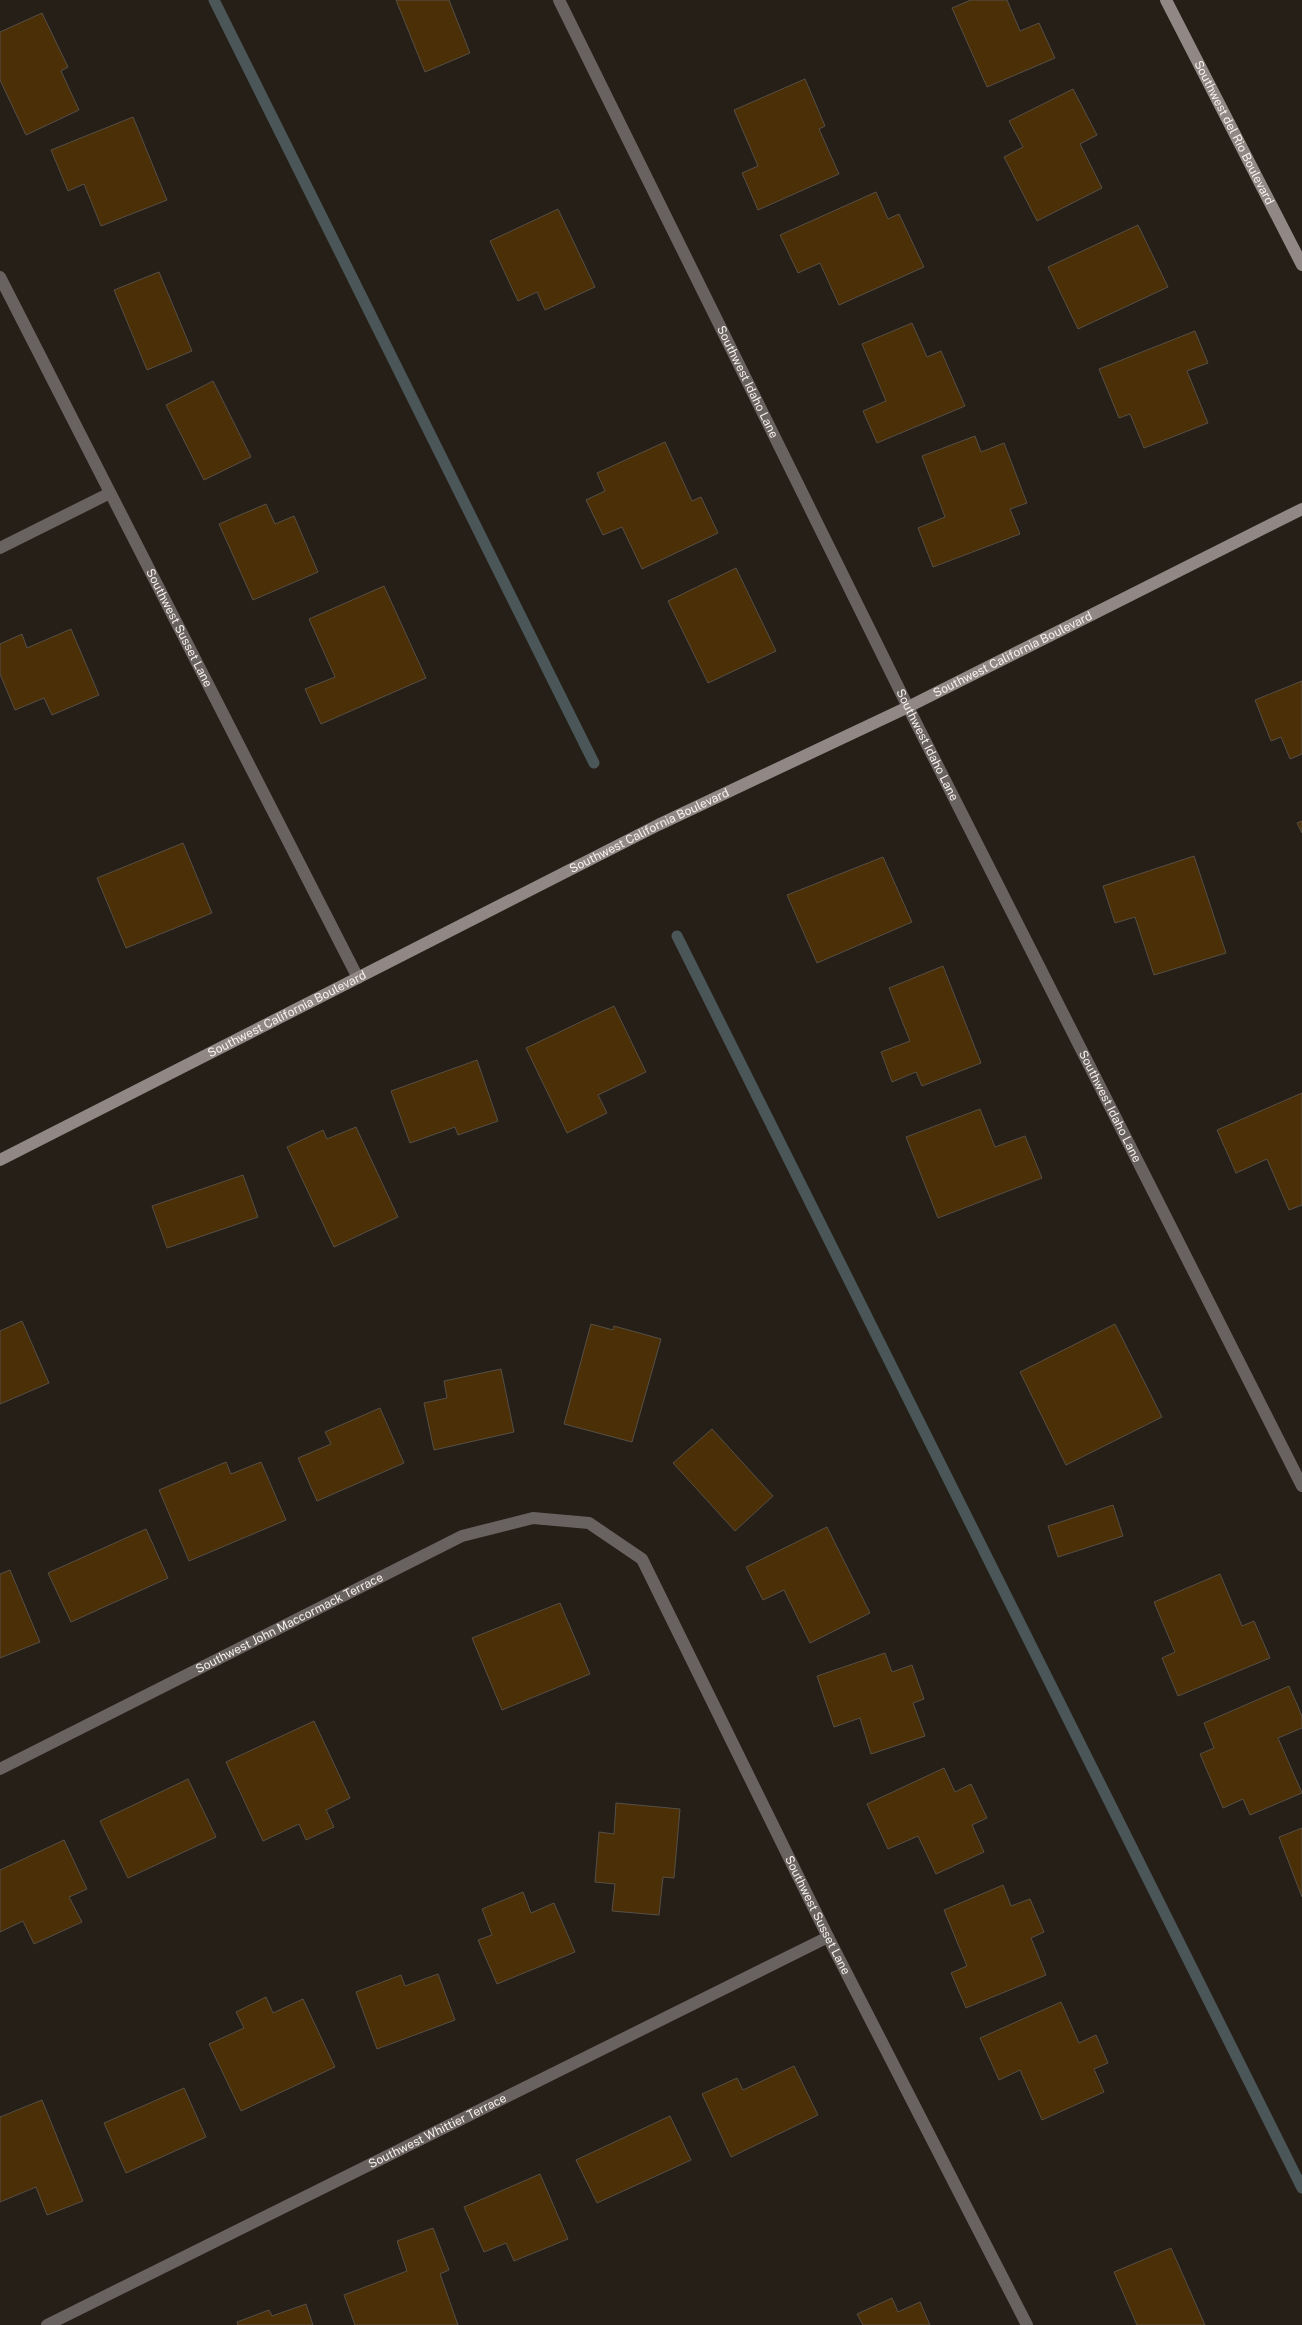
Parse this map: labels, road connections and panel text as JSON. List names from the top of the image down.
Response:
{
  "streets": {
    "street": [
      "Southwest del Rio Boulevard",
      "Southwest Idaho Lane",
      "Southwest Susset Lane",
      "Southwest California Boulevard",
      "Southwest John Maccormack Terrace",
      "Southwest Whittier Terrace"
    ]
  },
  "crossings": [
    ["Southwest Idaho Lane", "Southwest California Boulevard"],
    ["Southwest Susset Lane", "Southwest California Boulevard"],
    ["Southwest Susset Lane", "Southwest John Maccormack Terrace"],
    ["Southwest Susset Lane", "Southwest Whittier Terrace"]
  ]
}
